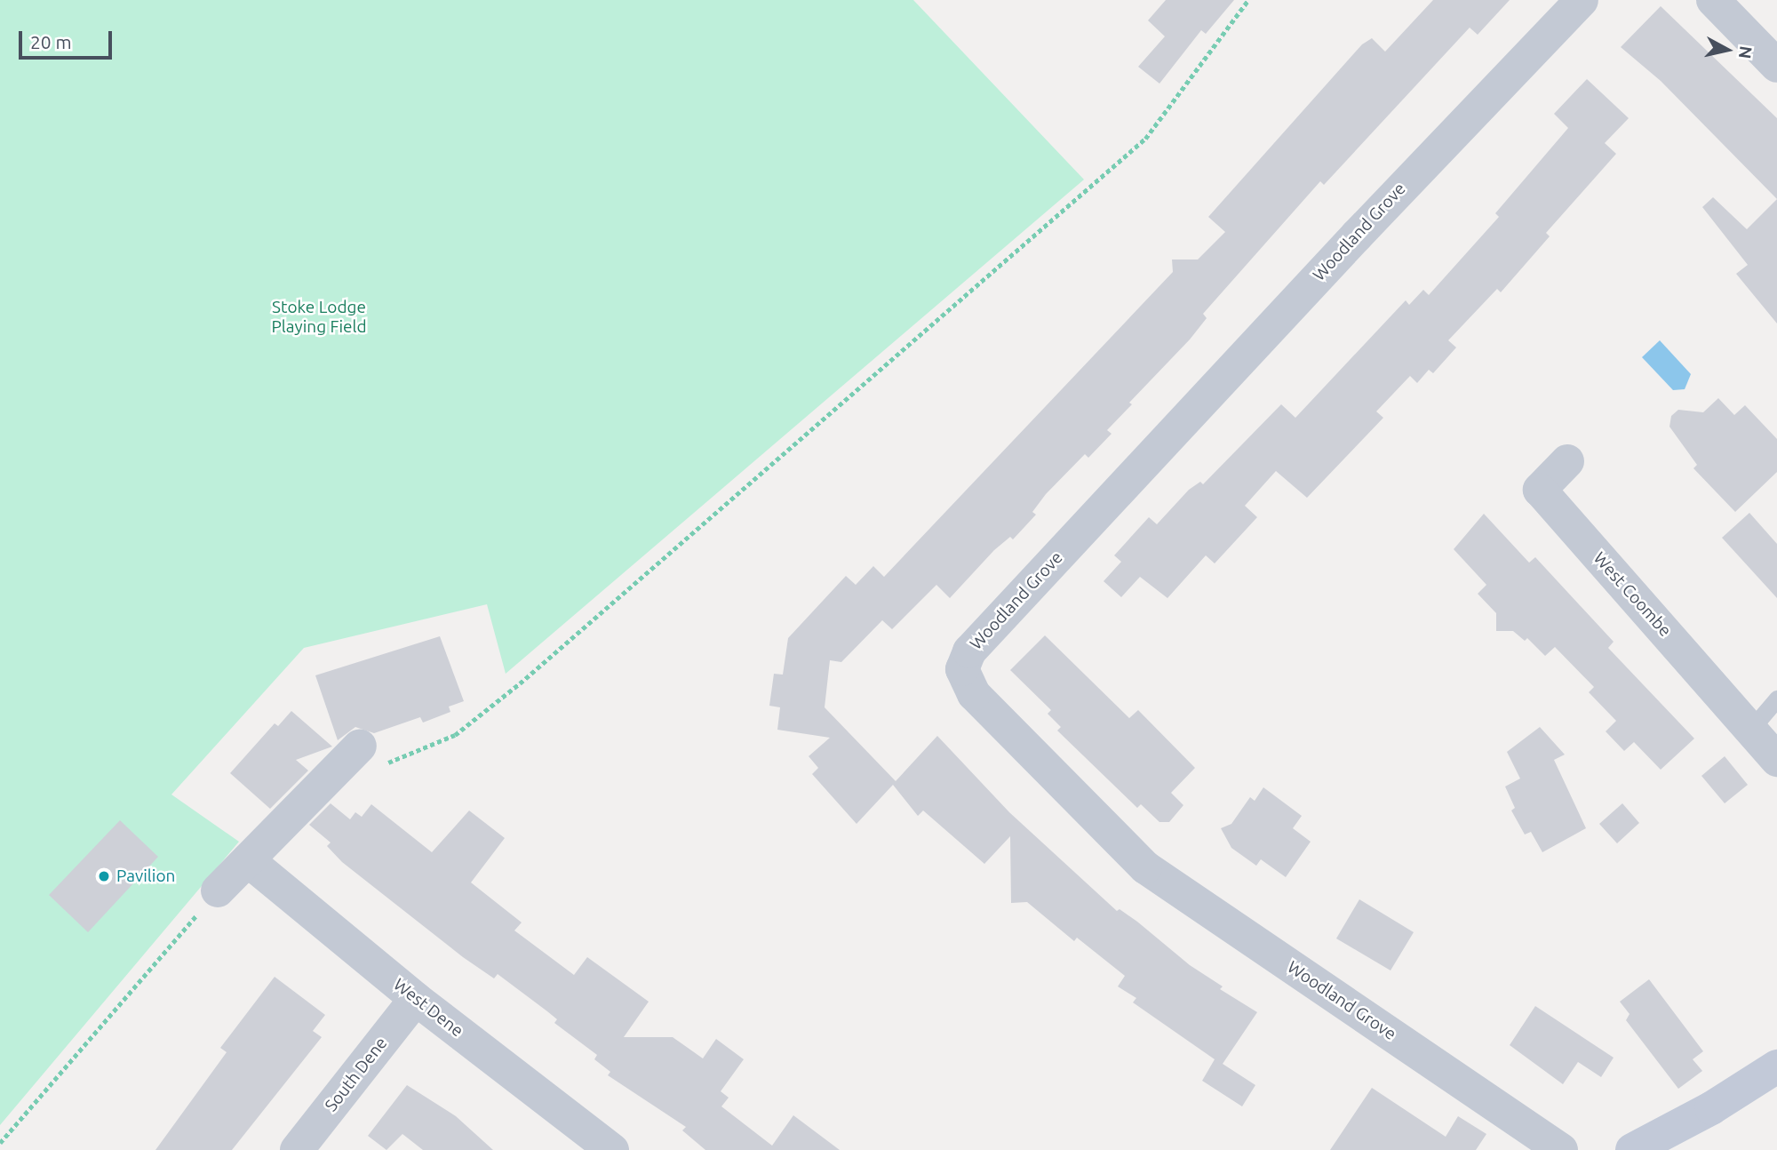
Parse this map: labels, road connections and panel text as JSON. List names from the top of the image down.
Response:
{
  "streets": {
    "street": [
      "Woodland Grove",
      "West Coombe",
      "West Dene",
      "South Dene"
    ]
  },
  "crossings": [
    ["West Dene", "South Dene"]
  ],
  "parks": ["Stoke Lodge Playing Field"],
  "places": ["Pavilion"],
  "scale_bar": "20 m",
  "north": "right"
}
